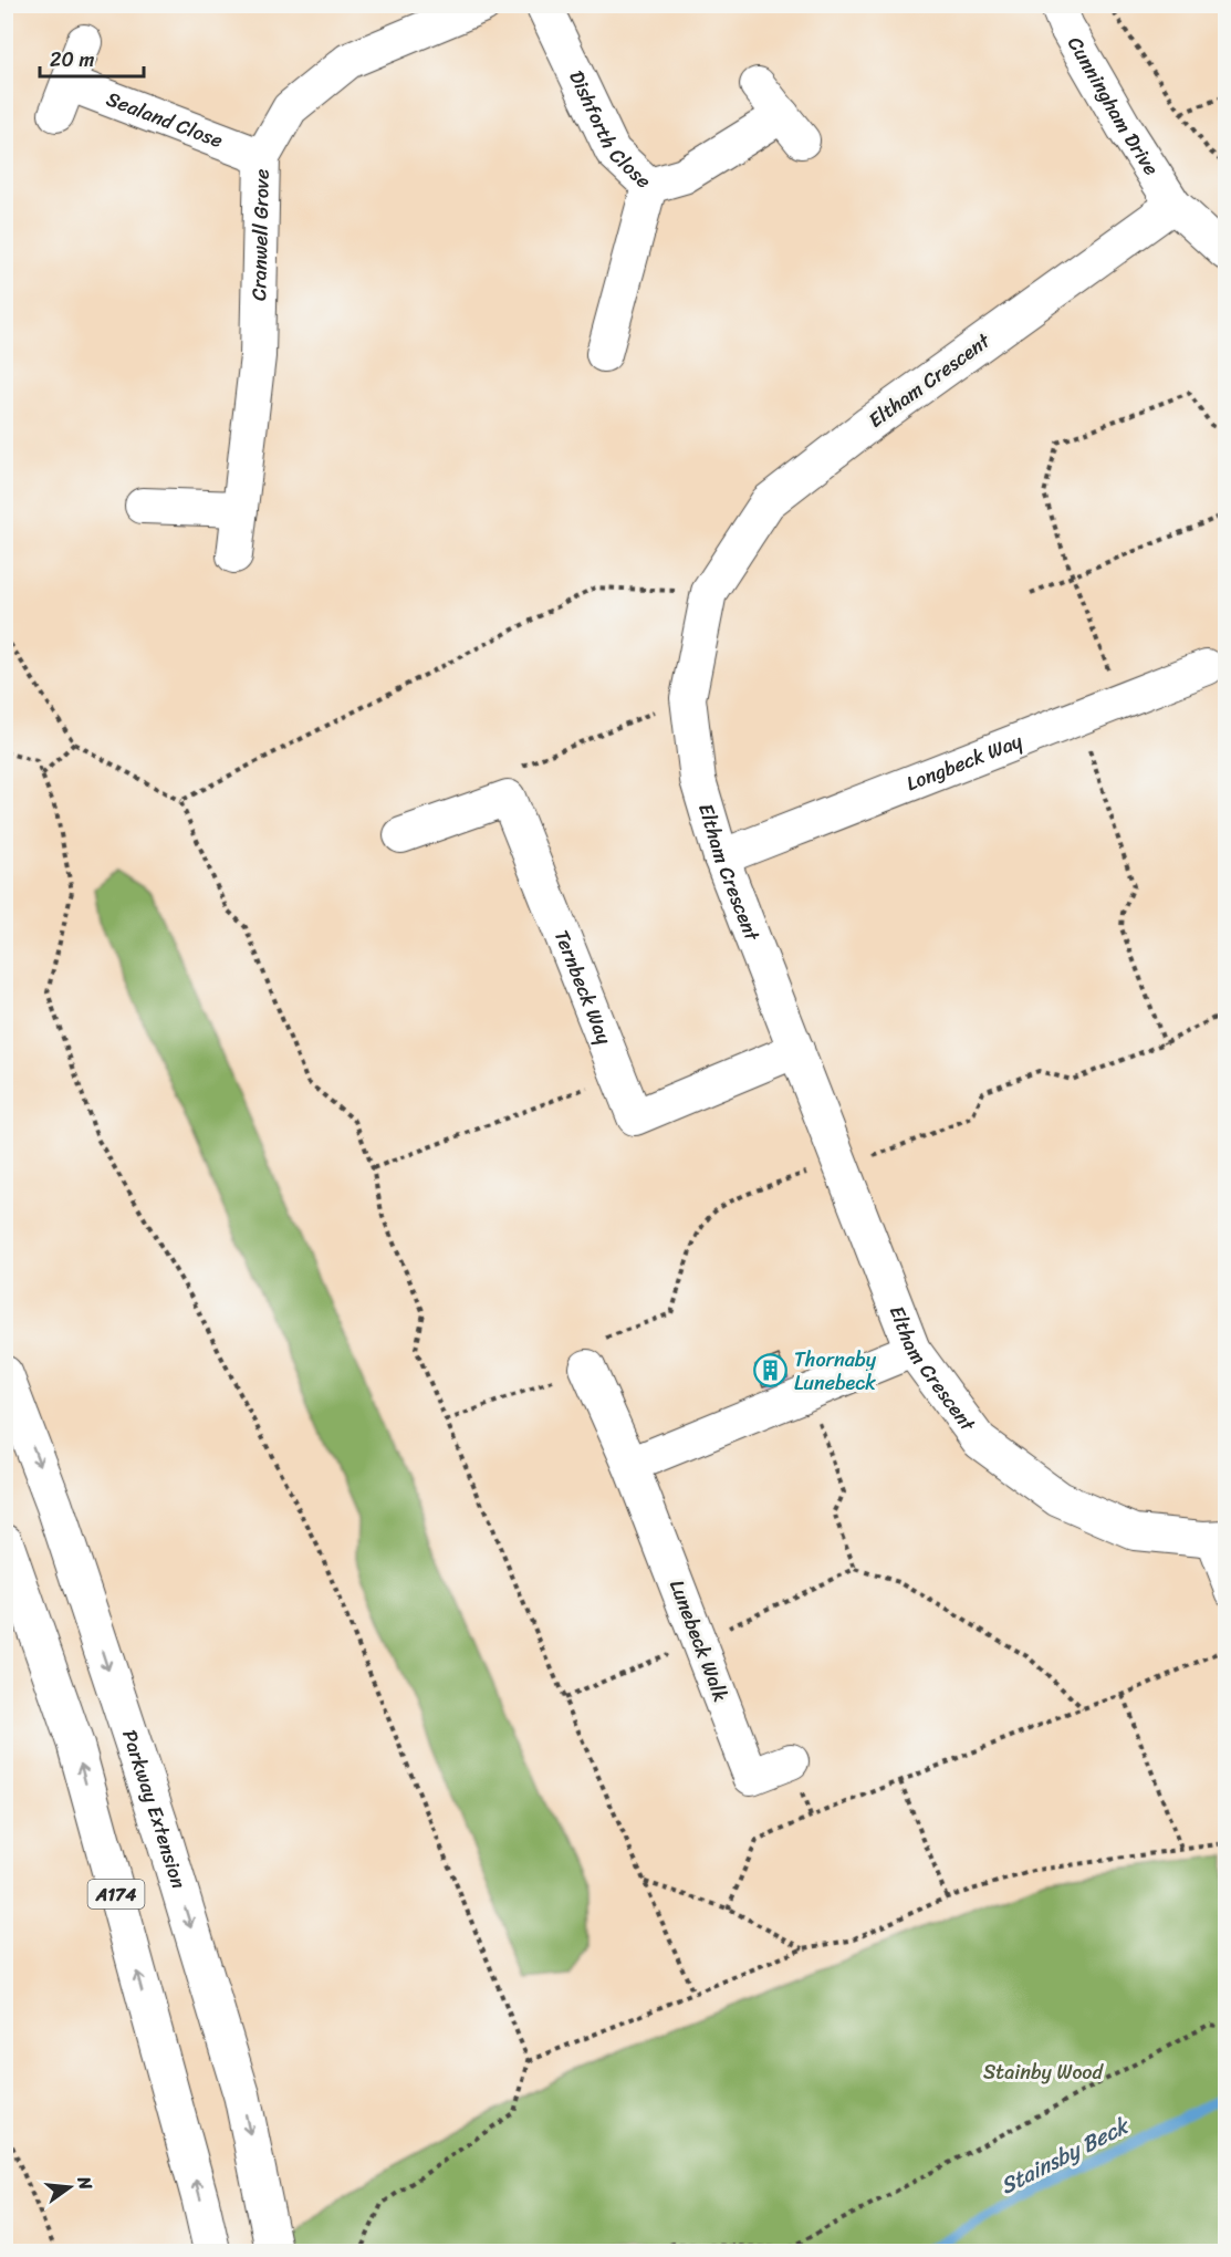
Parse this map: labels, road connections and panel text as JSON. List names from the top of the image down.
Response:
{
  "streets": {
    "main road": ["Parkway Extension", "A174"],
    "street": [
      "Cunningham Drive",
      "Sealand Close",
      "Dishforth Close",
      "Cranwell Grove",
      "Eltham Crescent",
      "Longbeck Way",
      "Ternbeck Way",
      "Lunebeck Walk"
    ]
  },
  "crossings": [
    ["Cunningham Drive", "Eltham Crescent"],
    ["Sealand Close", "Cranwell Grove"],
    ["Eltham Crescent", "Longbeck Way"],
    ["Eltham Crescent", "Ternbeck Way"]
  ],
  "water": ["Stainsby Beck"],
  "parks": ["Stainby Wood"],
  "places": {
    "building": ["Thornaby Lunebeck"]
  },
  "scale_bar": "20 m",
  "north": "right"
}
